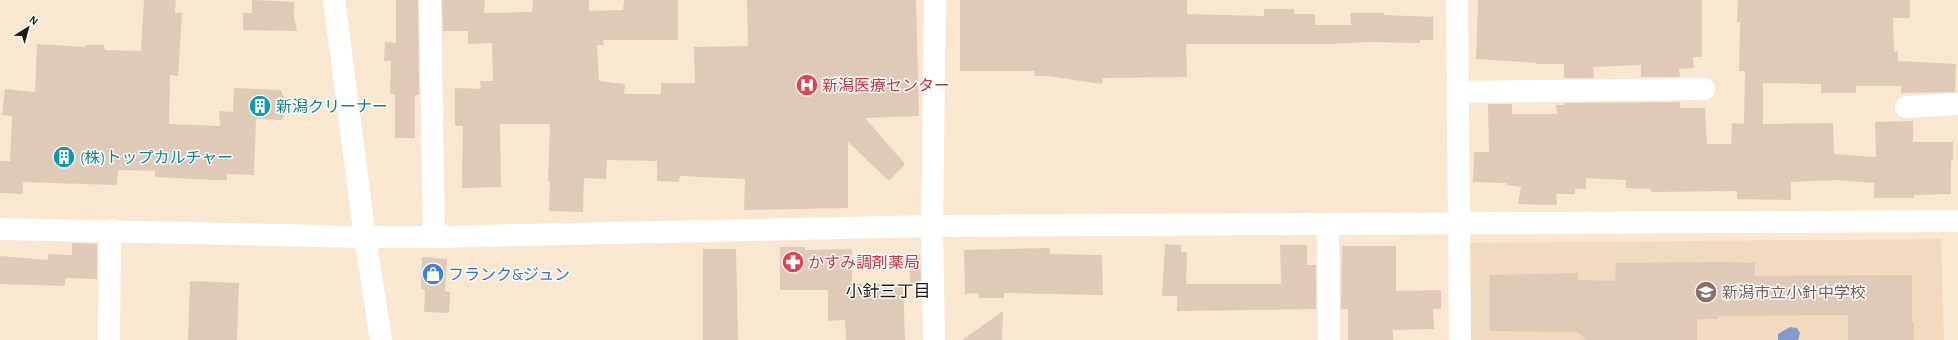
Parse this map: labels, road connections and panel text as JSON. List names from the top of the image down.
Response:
{
  "districts": ["小針三丁目"],
  "places": {
    "hospital": ["新潟医療センター"],
    "building": ["新潟クリーナー", "(株)トップカルチャー"],
    "pharmacy": ["かすみ調剤薬局"],
    "shop": ["フランク&ジュン"],
    "school or university": ["新潟市立小針中学校"]
  },
  "north": "top right"
}
